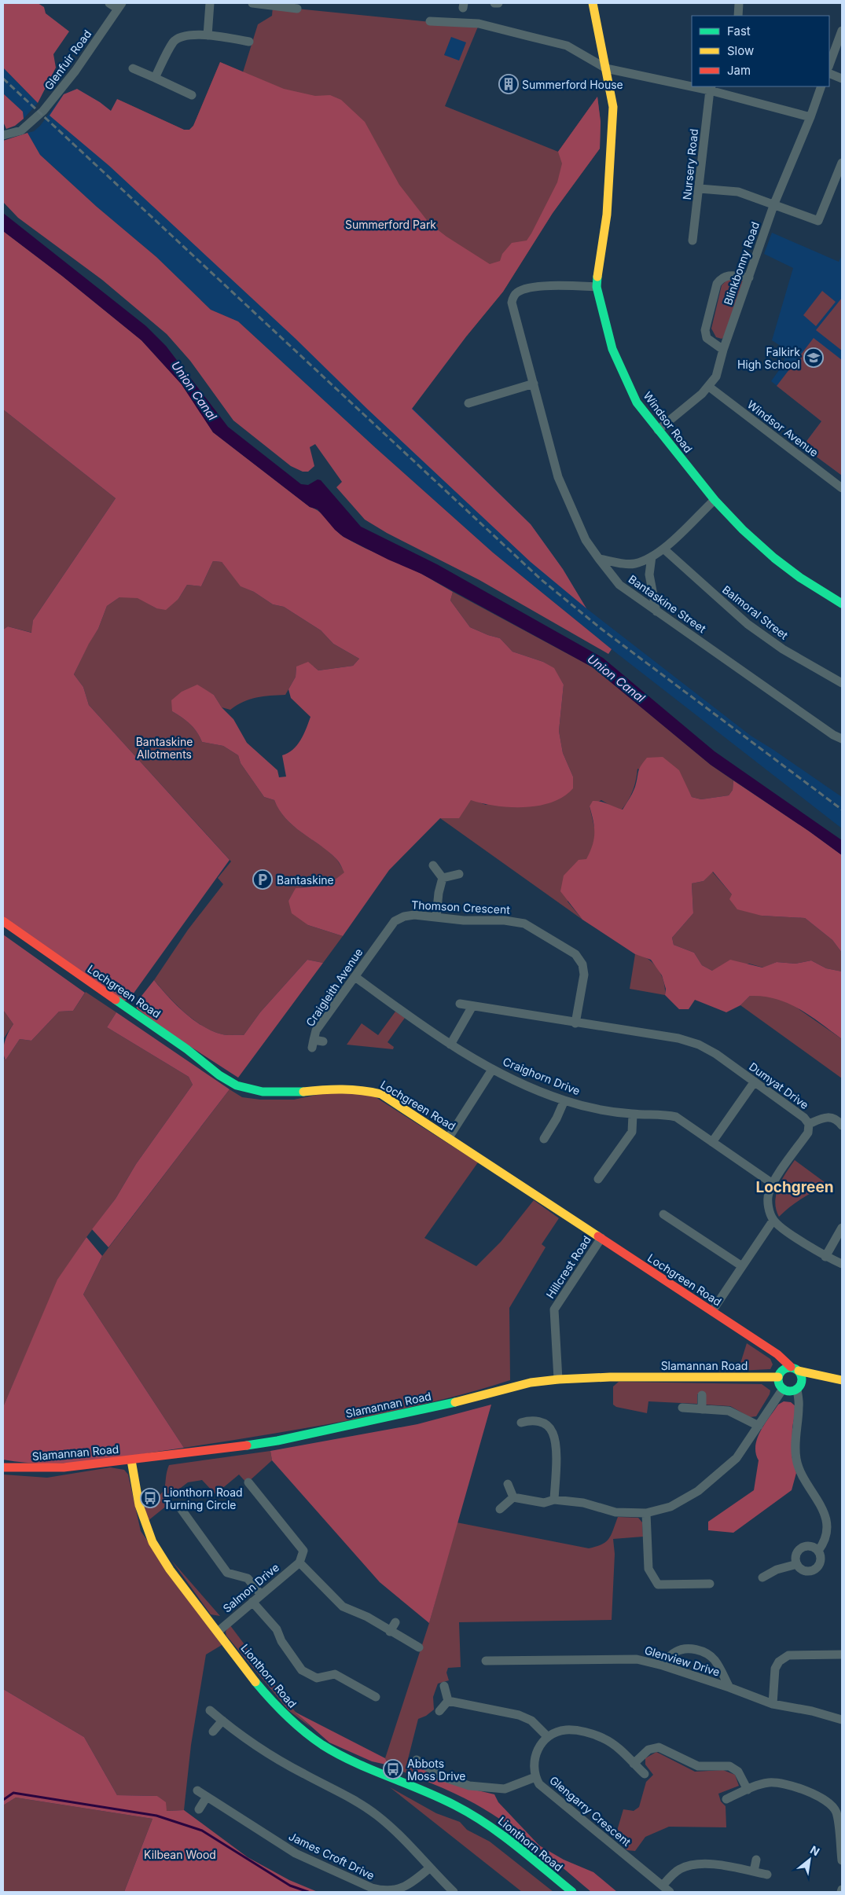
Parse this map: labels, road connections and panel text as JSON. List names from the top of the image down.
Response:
{
  "streets": {
    "street": [
      "Glenfuir Road",
      "Nursery Road",
      "Blinkbonny Road",
      "Windsor Road",
      "Windsor Avenue",
      "Bantaskine Street",
      "Balmoral Street",
      "Thomson Crescent",
      "Craigleith Avenue",
      "Lochgreen Road",
      "Craighorn Drive",
      "Dumyat Drive",
      "Hillcrest Road",
      "Slamannan Road",
      "Salmon Drive",
      "Glenview Drive",
      "Lionthorn Road",
      "Glengarry Crescent",
      "James Croft Drive"
    ]
  },
  "crossings": [
    ["Blinkbonny Road", "Windsor Road"],
    ["Blinkbonny Road", "Windsor Avenue"],
    ["Windsor Road", "Bantaskine Street"],
    ["Thomson Crescent", "Craigleith Avenue"],
    ["Thomson Crescent", "Dumyat Drive"],
    ["Craigleith Avenue", "Craighorn Drive"],
    ["Lochgreen Road", "Hillcrest Road"],
    ["Lochgreen Road", "Slamannan Road"],
    ["Craighorn Drive", "Dumyat Drive"],
    ["Hillcrest Road", "Slamannan Road"],
    ["Slamannan Road", "Lionthorn Road"],
    ["Salmon Drive", "Lionthorn Road"]
  ],
  "districts": ["Lochgreen"],
  "water": ["Union Canal"],
  "parks": ["Summerford Park", "Bantaskine Allotments", "Kilbean Wood"],
  "places": {
    "building": ["Summerford House"],
    "school or university": ["Falkirk High School"],
    "parking": ["Bantaskine"],
    "bus stop": ["Lionthorn Road Turning Circle", "Abbots Moss Drive"]
  },
  "legend": ["Fast", "Slow", "Jam"],
  "north": "top right"
}
